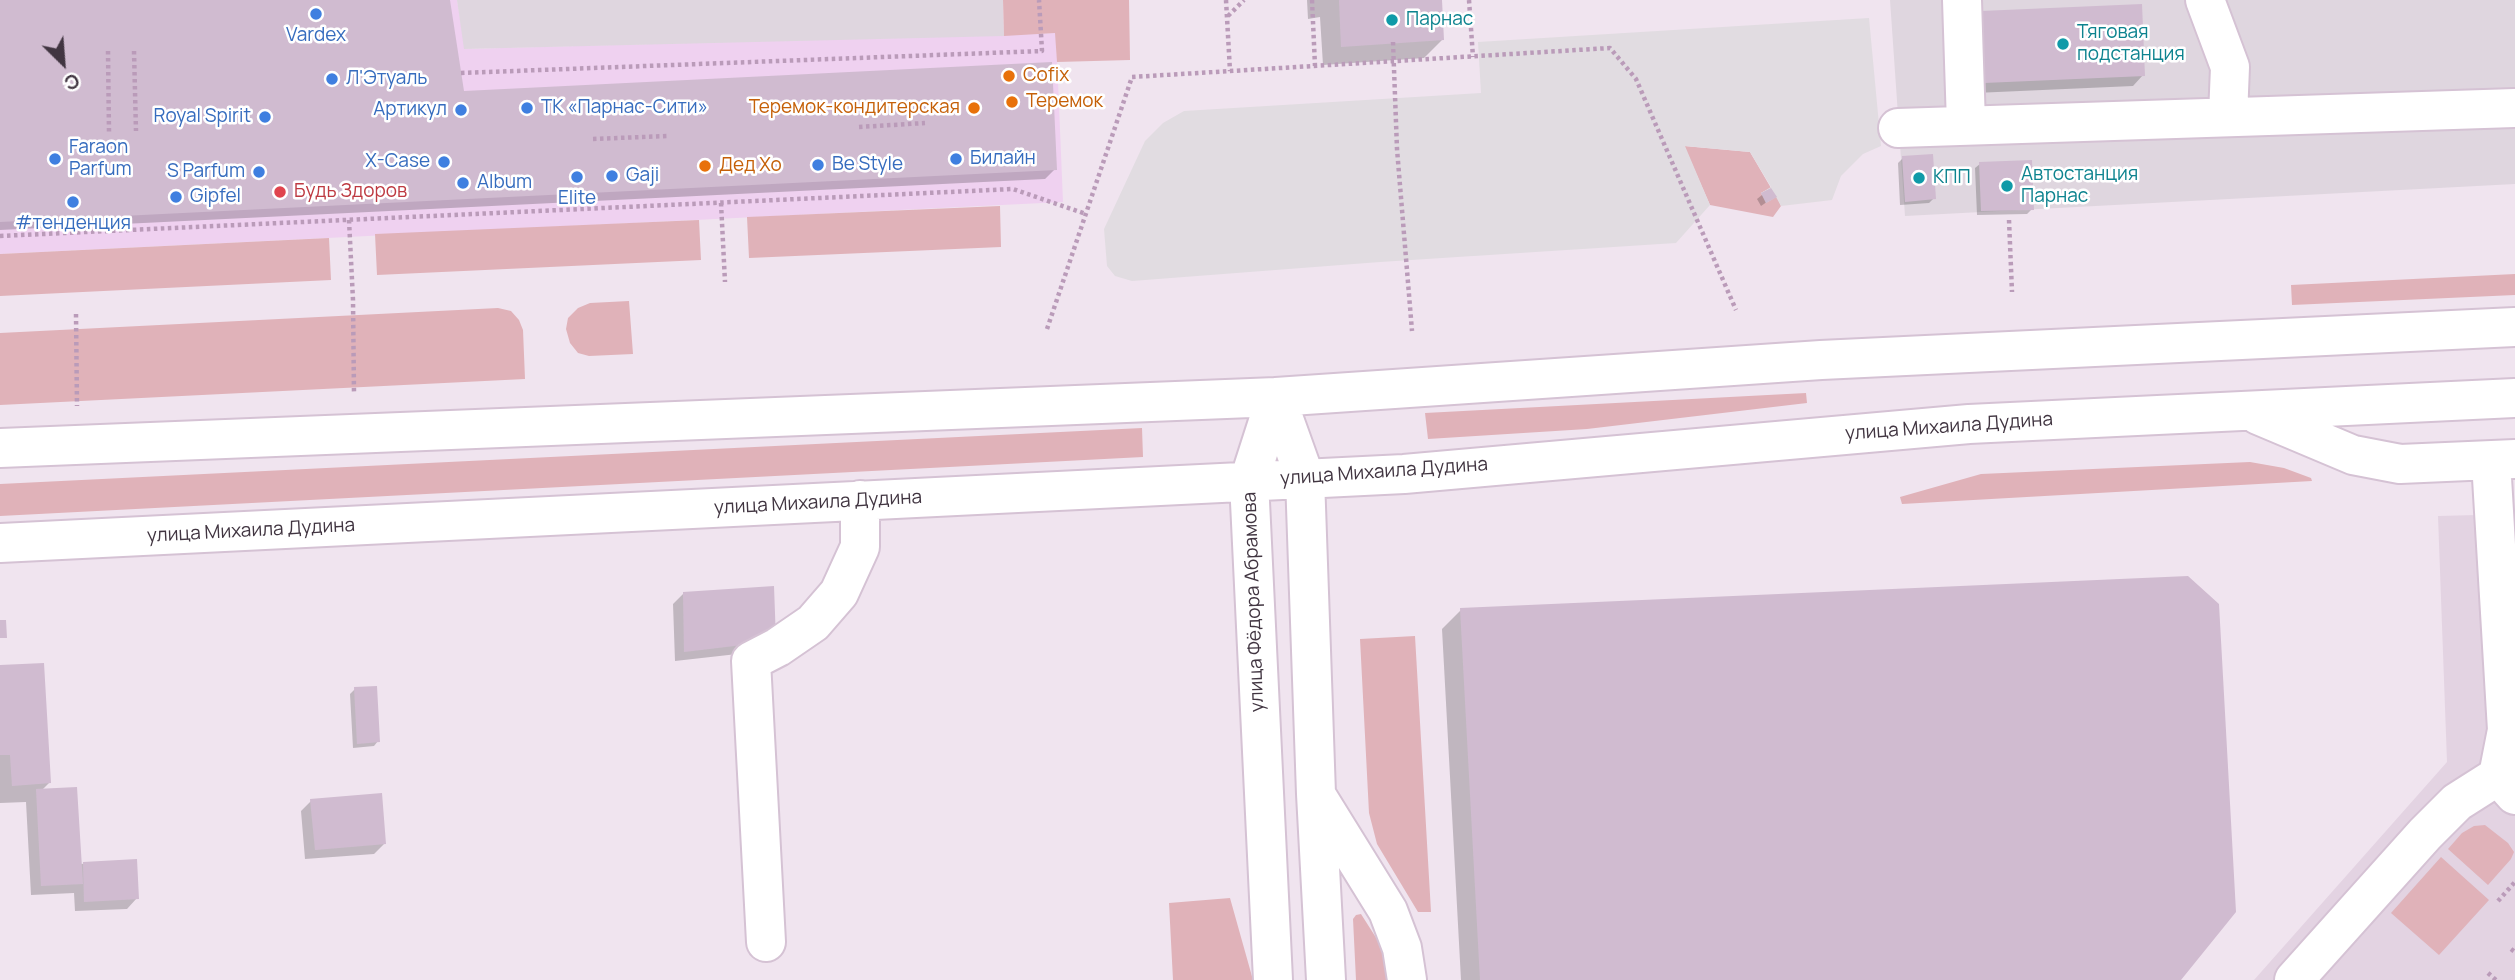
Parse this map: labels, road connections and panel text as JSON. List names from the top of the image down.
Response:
{
  "streets": {
    "street": ["улица Михаила Дудина", "улица Фёдора Абрамова"]
  },
  "crossings": [
    ["улица Михаила Дудина", "улица Фёдора Абрамова"]
  ],
  "places": [
    "Vardex",
    "Парнас",
    "Тяговая подстанция",
    "Cofix",
    "Л'Этуаль",
    "Теремок",
    "ТК «Парнас-Сити»",
    "Теремок-кондитерская",
    "Артикул",
    "Royal Spirit",
    "Faraon Parfum",
    "Билайн",
    "X-Case",
    "Be Style",
    "Дед Хо",
    "S Parfum",
    "Gaji",
    "Elite",
    "КПП",
    "Album",
    "Автостанция Парнас",
    "Будь Здоров",
    "Gipfel",
    "#тенденция"
  ],
  "north": "bottom right"
}
